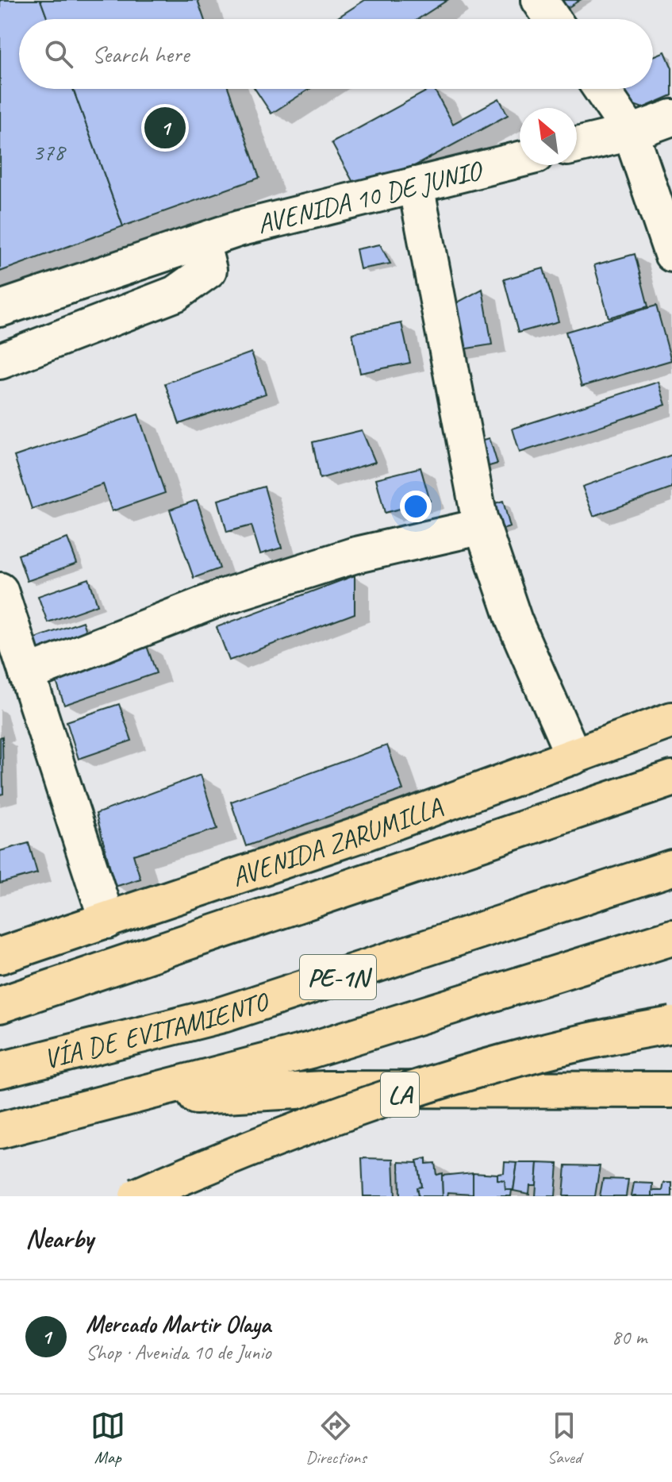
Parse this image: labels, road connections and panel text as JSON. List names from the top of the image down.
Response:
{
  "streets": {
    "main road": [
      "AVENIDA ZARUMILLA",
      "PE-1N",
      "VÍA DE EVITAMIENTO",
      "LA"
    ],
    "street": ["AVENIDA 10 DE JUNIO"]
  },
  "house_numbers": ["378"],
  "north": "top left",
  "page": {
    "search": "Search here",
    "pins": "1",
    "heading": "Nearby",
    "list": [
      {
        "mark": "1",
        "name": "Mercado Martir Olaya",
        "note": "Shop · Avenida 10 de Junio",
        "value": "80 m"
      }
    ],
    "nav": ["Map", "Directions", "Saved"]
  }
}
